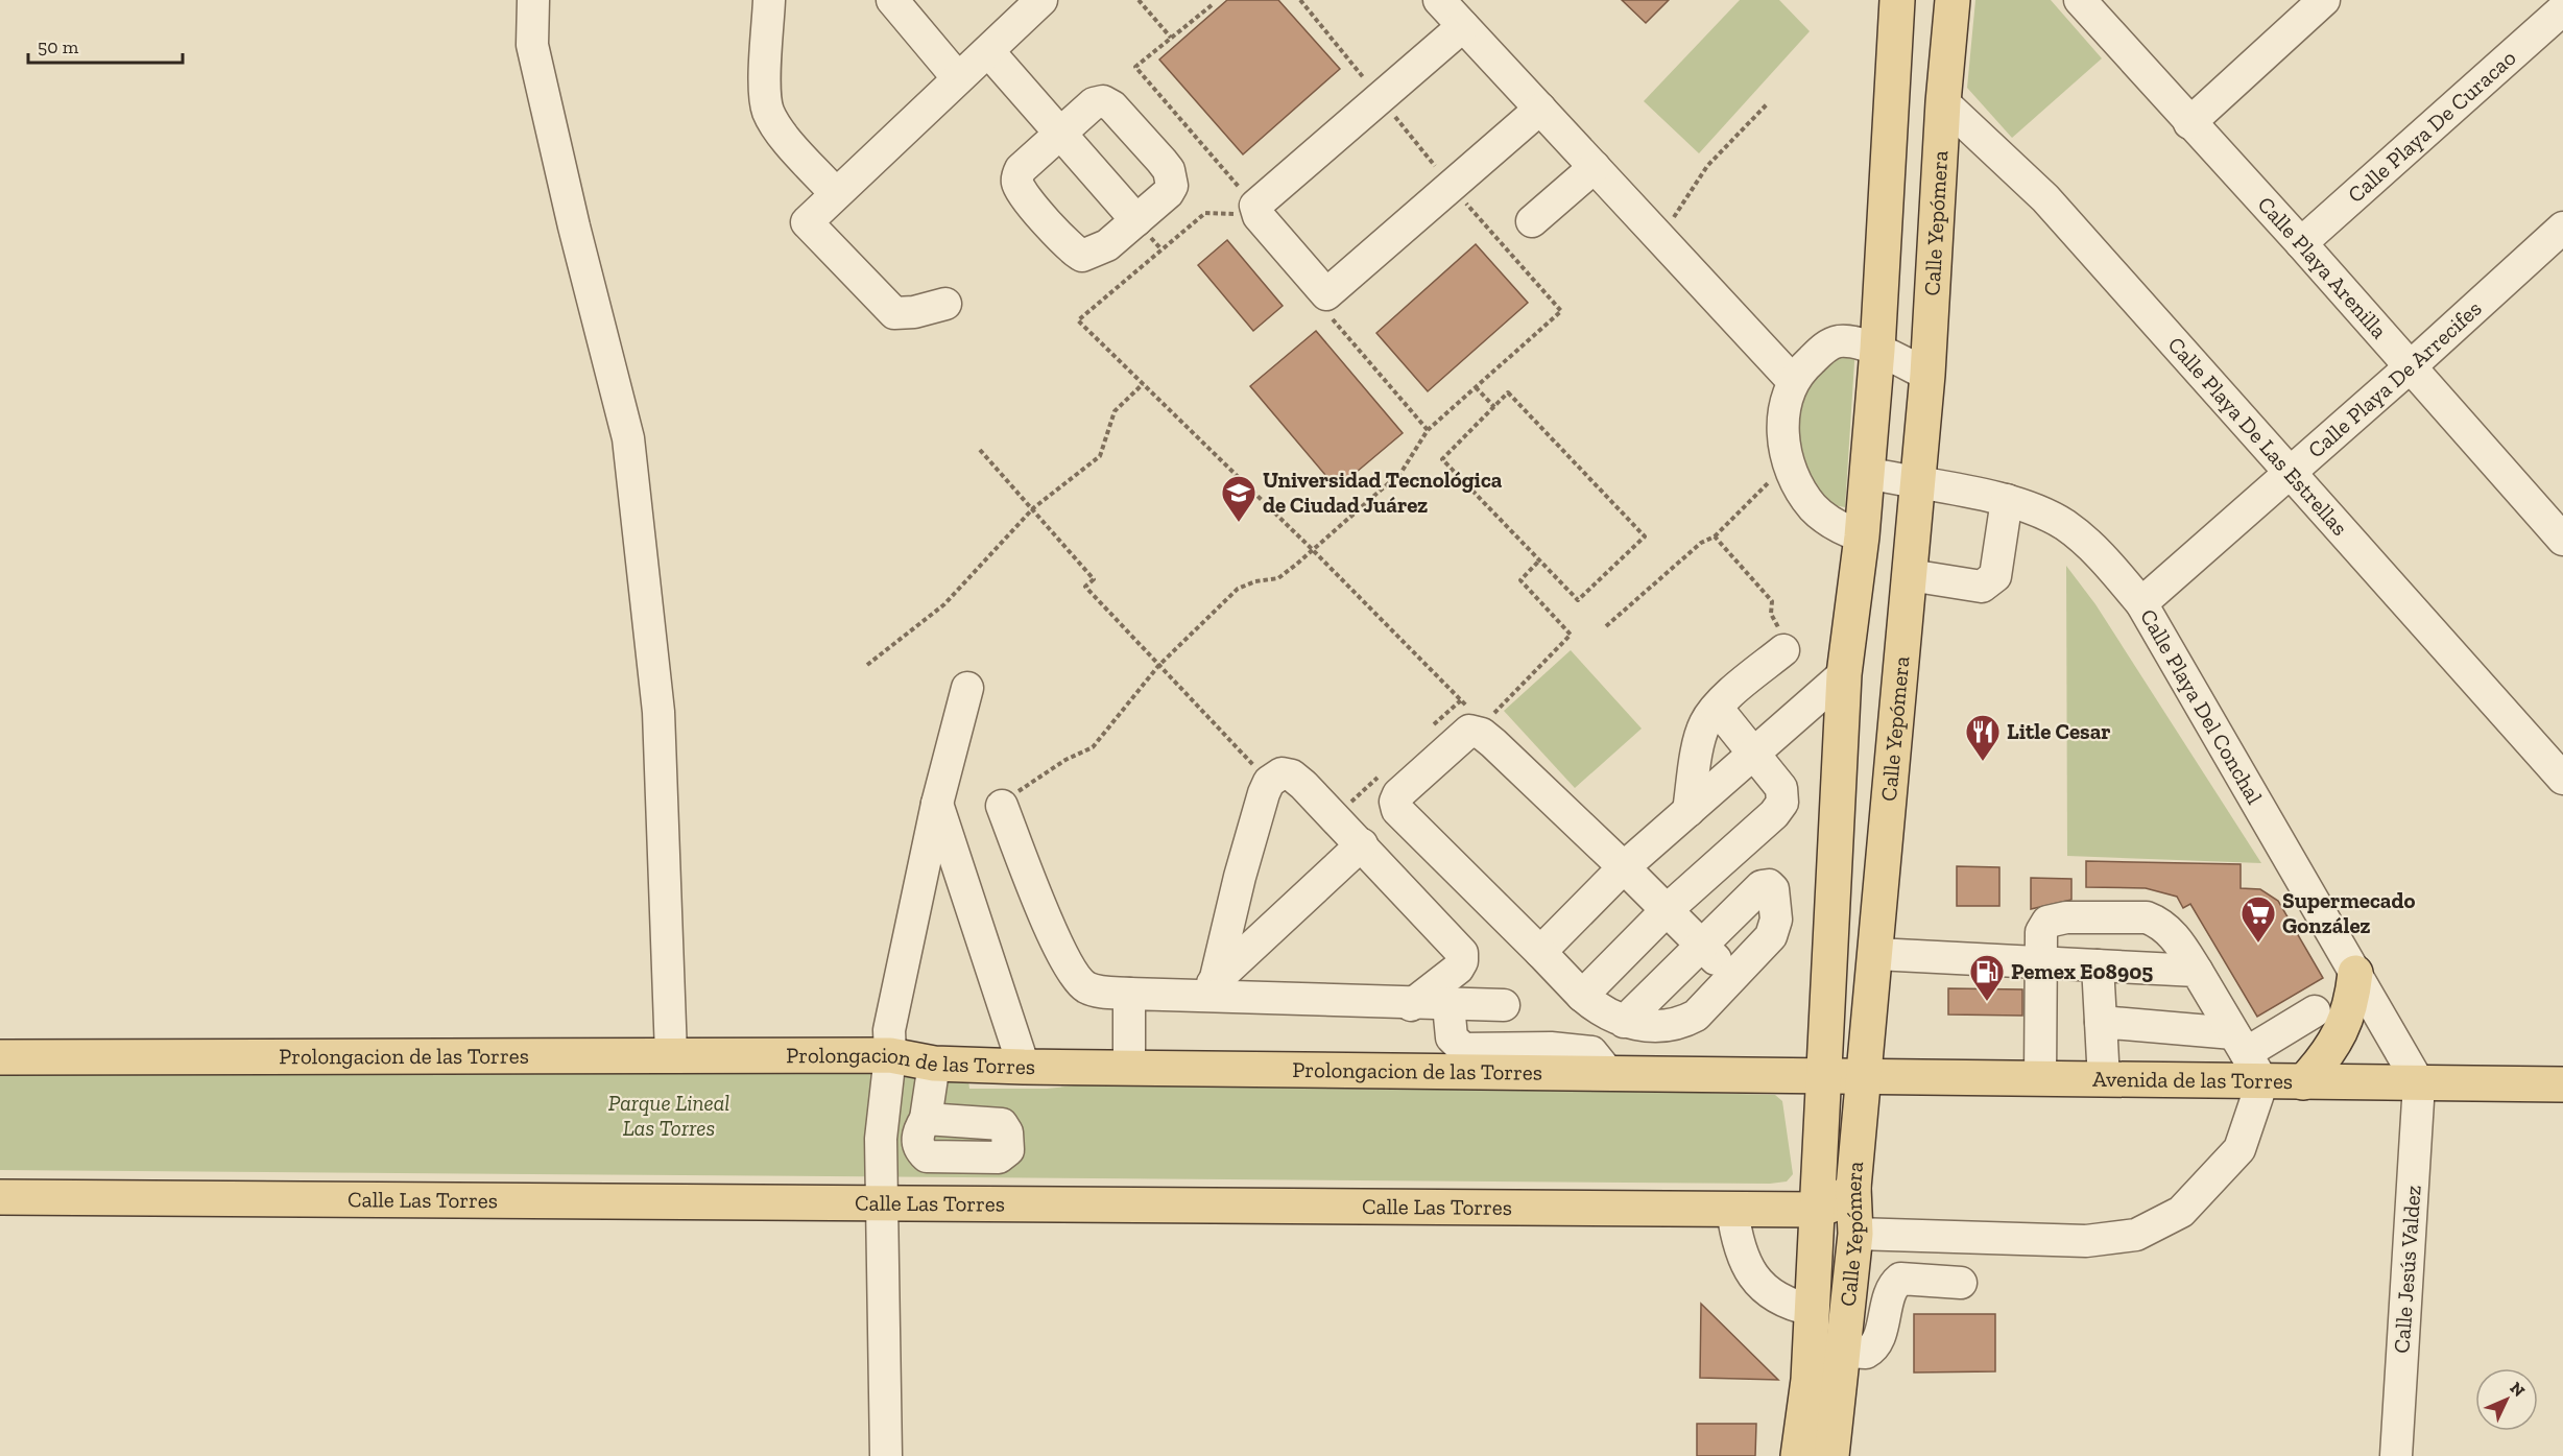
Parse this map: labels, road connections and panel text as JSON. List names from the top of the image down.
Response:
{
  "streets": {
    "main road": [
      "Calle Yepómera",
      "Prolongacion de las Torres",
      "Avenida de las Torres",
      "Calle Las Torres"
    ],
    "street": [
      "Calle Playa De Curacao",
      "Calle Playa Arenilla",
      "Calle Playa De Arrecifes",
      "Calle Playa De Las Estrellas",
      "Calle Playa Del Conchal",
      "Calle Jesús Valdez"
    ]
  },
  "crossings": [
    ["Calle Playa De Curacao", "Calle Playa Arenilla"],
    ["Calle Yepómera", "Calle Playa De Las Estrellas"],
    ["Calle Yepómera", "Calle Playa Del Conchal"],
    ["Calle Yepómera", "Prolongacion de las Torres"],
    ["Calle Yepómera", "Avenida de las Torres"],
    ["Calle Yepómera", "Calle Las Torres"],
    ["Calle Playa Arenilla", "Calle Playa De Arrecifes"],
    ["Calle Playa De Arrecifes", "Calle Playa De Las Estrellas"],
    ["Calle Playa De Arrecifes", "Calle Playa Del Conchal"],
    ["Calle Playa Del Conchal", "Avenida de las Torres"],
    ["Calle Playa Del Conchal", "Calle Jesús Valdez"],
    ["Prolongacion de las Torres", "Avenida de las Torres"],
    ["Avenida de las Torres", "Calle Jesús Valdez"]
  ],
  "parks": ["Parque Lineal Las Torres"],
  "places": {
    "school or university": ["Universidad Tecnológica de Ciudad Juárez"],
    "restaurant": ["Litle Cesar"],
    "supermarket": ["Supermecado González"],
    "fuel station": ["Pemex E08905"]
  },
  "scale_bar": "50 m",
  "north": "top right"
}
